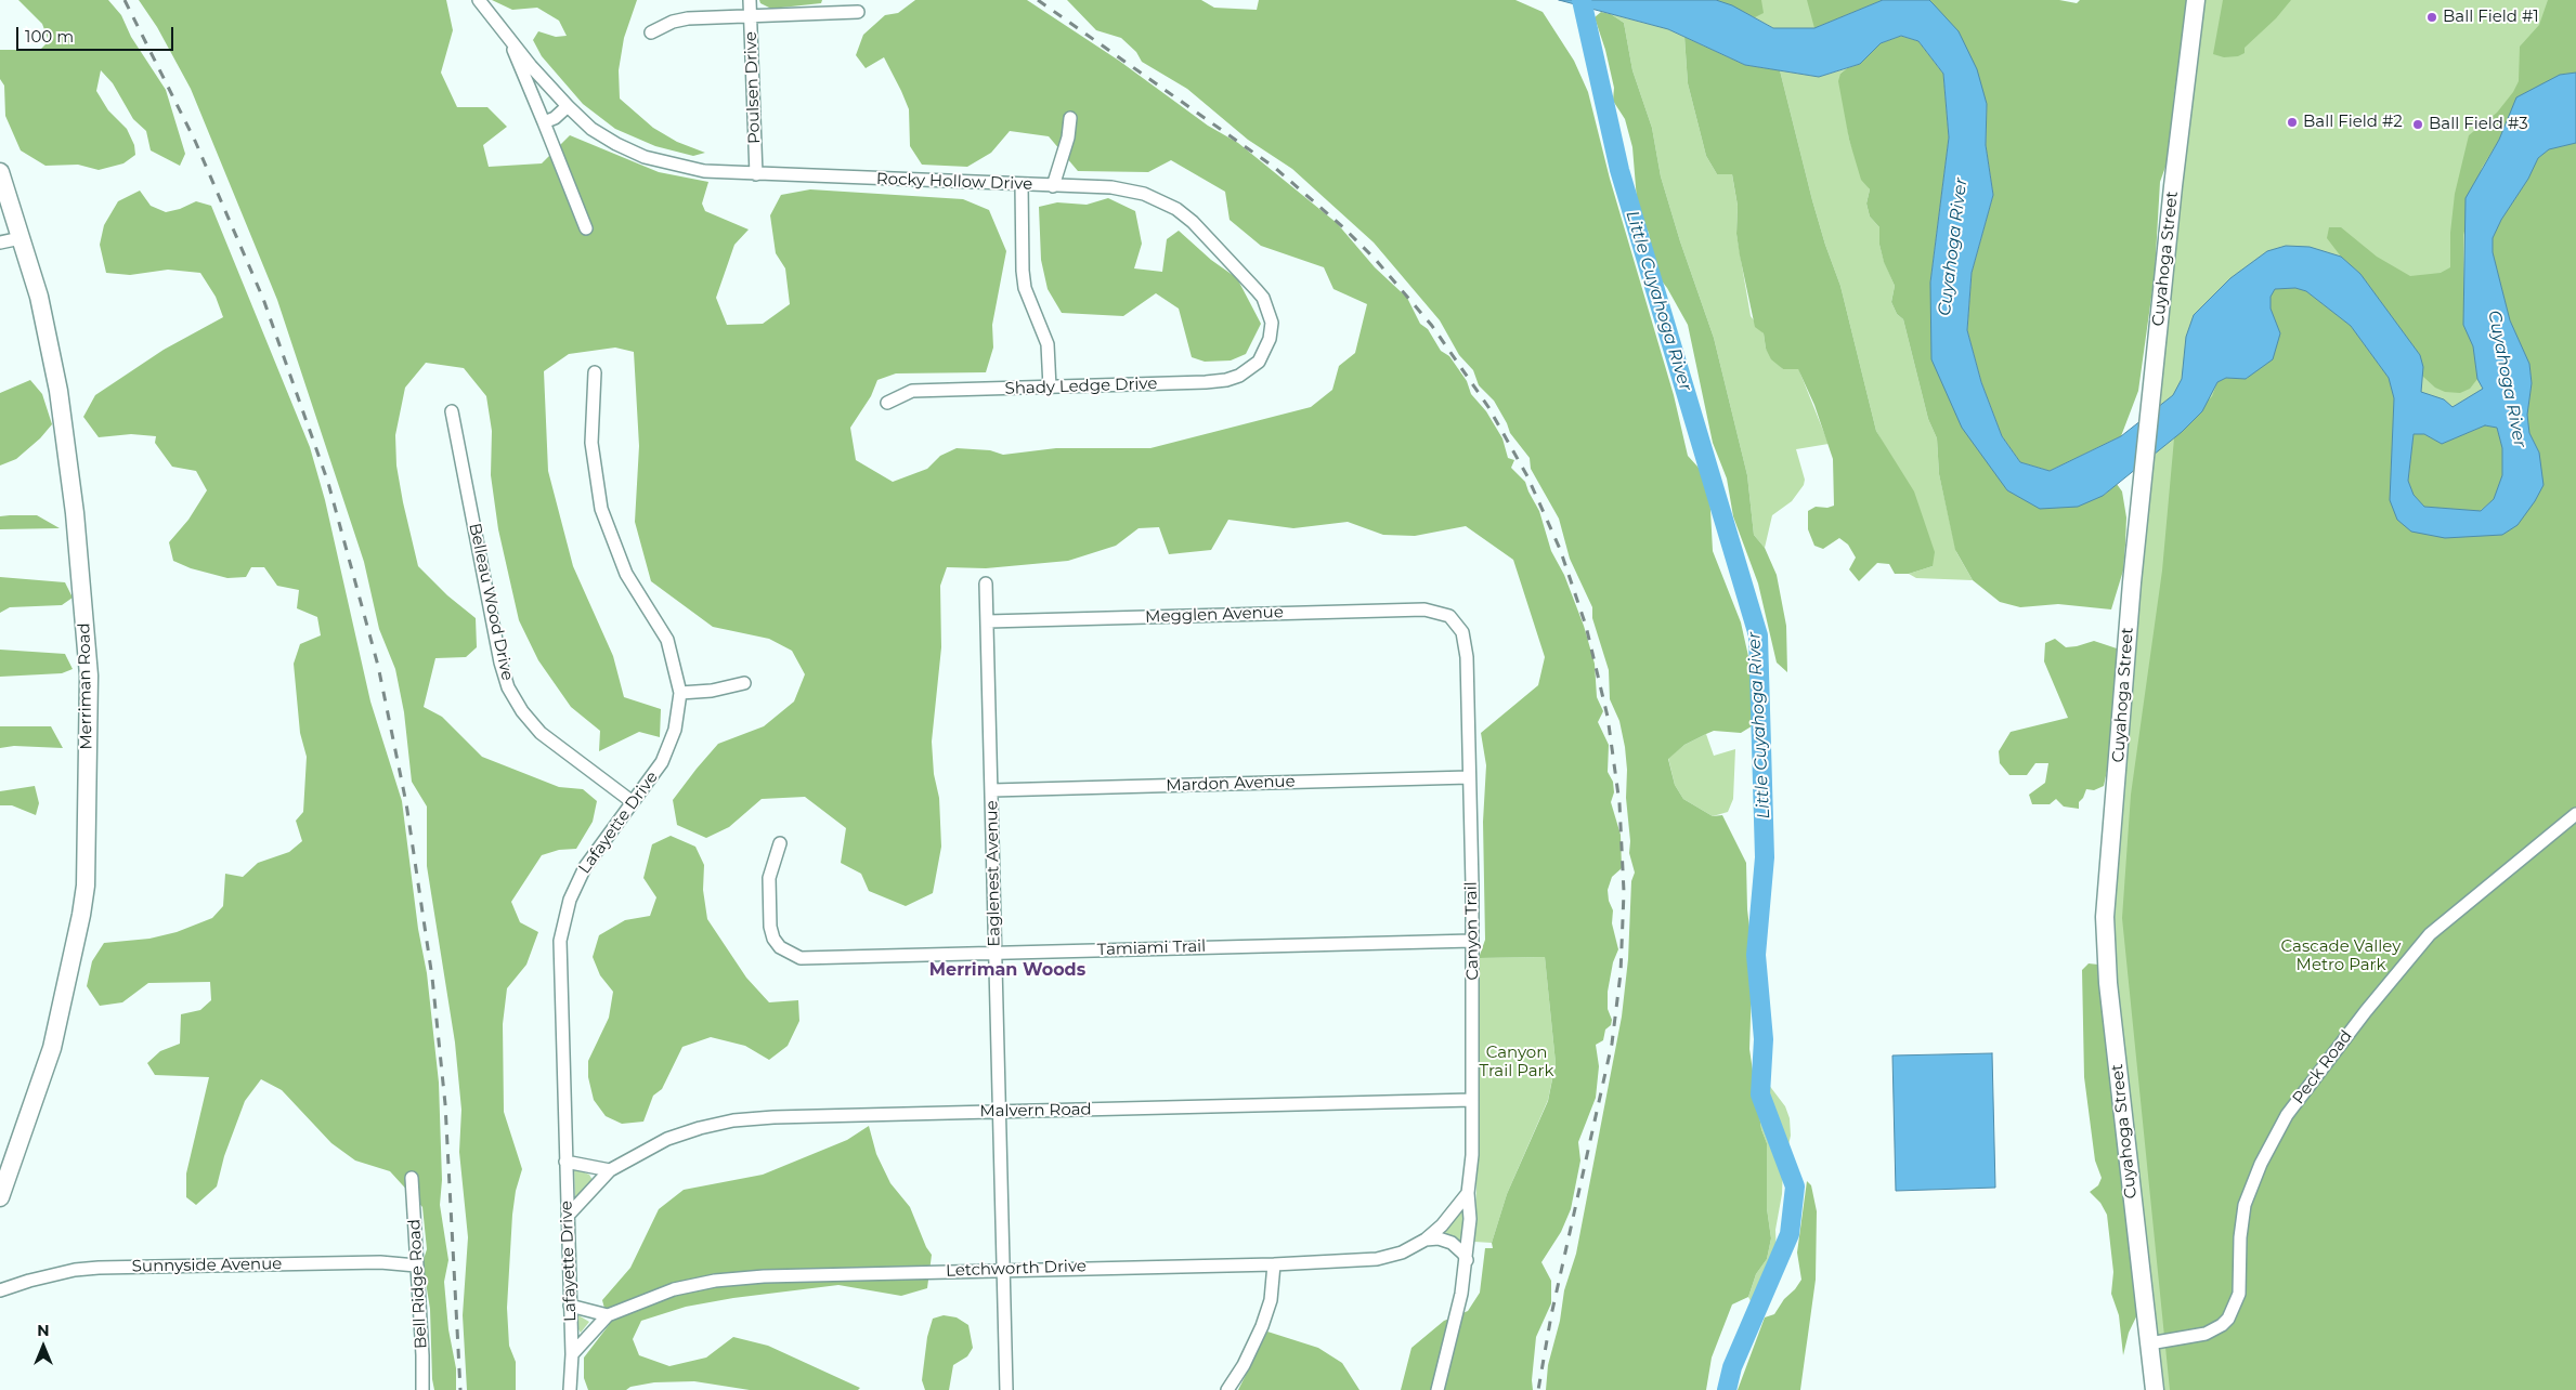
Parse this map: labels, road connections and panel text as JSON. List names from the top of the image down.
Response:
{
  "streets": {
    "street": [
      "Poulsen Drive",
      "Rocky Hollow Drive",
      "Cuyahoga Street",
      "Shady Ledge Drive",
      "Belleau Wood Drive",
      "Megglen Avenue",
      "Merriman Road",
      "Mardon Avenue",
      "Lafayette Drive",
      "Eaglenest Avenue",
      "Canyon Trail",
      "Tamiami Trail",
      "Peck Road",
      "Malvern Road",
      "Sunnyside Avenue",
      "Letchworth Drive",
      "Bell Ridge Road"
    ]
  },
  "crossings": [
    ["Poulsen Drive", "Rocky Hollow Drive"],
    ["Rocky Hollow Drive", "Shady Ledge Drive"],
    ["Cuyahoga Street", "Peck Road"],
    ["Belleau Wood Drive", "Lafayette Drive"],
    ["Megglen Avenue", "Eaglenest Avenue"],
    ["Megglen Avenue", "Canyon Trail"],
    ["Mardon Avenue", "Eaglenest Avenue"],
    ["Mardon Avenue", "Canyon Trail"],
    ["Lafayette Drive", "Malvern Road"],
    ["Lafayette Drive", "Letchworth Drive"],
    ["Eaglenest Avenue", "Tamiami Trail"],
    ["Eaglenest Avenue", "Malvern Road"],
    ["Eaglenest Avenue", "Letchworth Drive"],
    ["Canyon Trail", "Tamiami Trail"],
    ["Canyon Trail", "Malvern Road"],
    ["Canyon Trail", "Letchworth Drive"],
    ["Sunnyside Avenue", "Bell Ridge Road"]
  ],
  "districts": ["Merriman Woods"],
  "water": ["Cuyahoga River", "Little Cuyahoga River"],
  "parks": ["Cascade Valley Metro Park", "Canyon Trail Park"],
  "places": ["Ball Field #1", "Ball Field #2", "Ball Field #3"],
  "scale_bar": "100 m",
  "north": "top"
}
